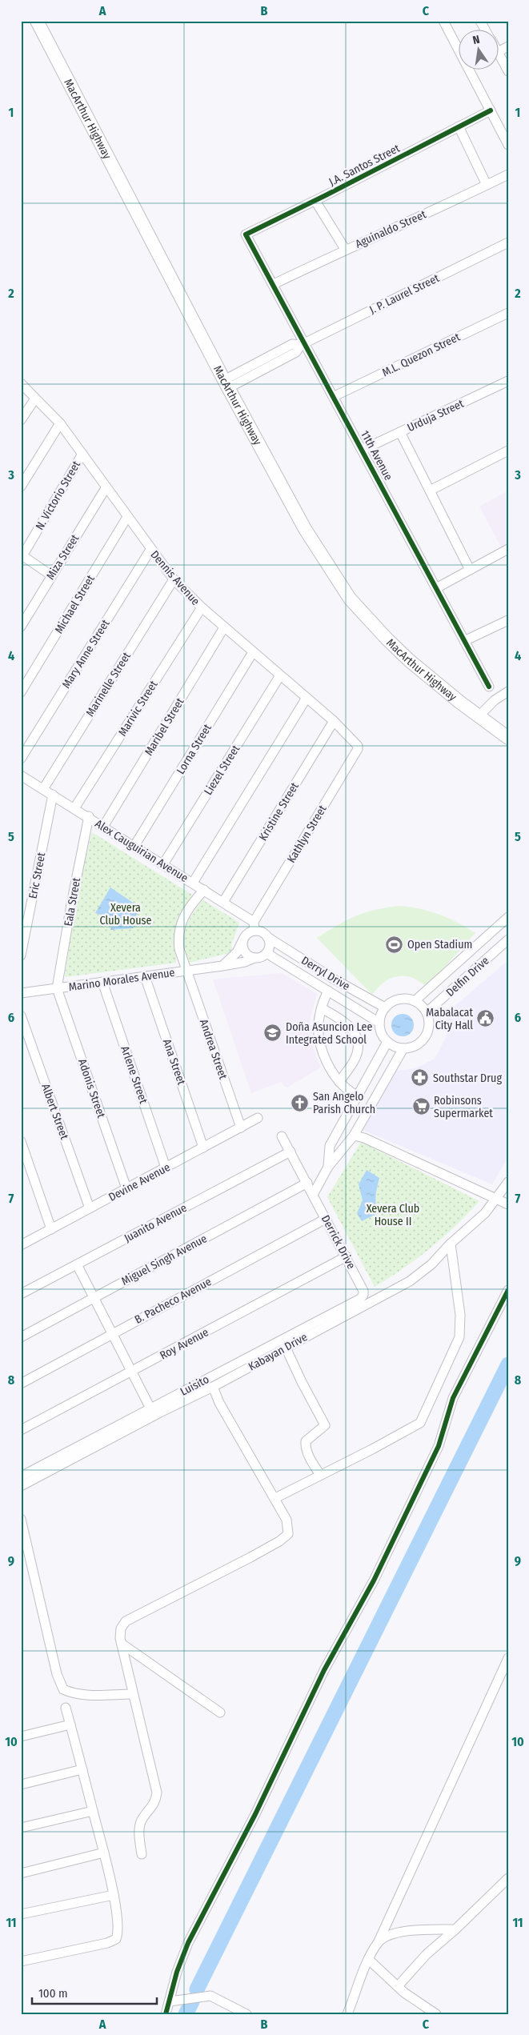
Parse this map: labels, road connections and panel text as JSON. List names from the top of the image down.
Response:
{
  "streets": {
    "highway": ["MacArthur Highway"],
    "street": [
      "J.A. Santos Street",
      "Aguinaldo Street",
      "J. P. Laurel Street",
      "M.L. Quezon Street",
      "Urduja Street",
      "11th Avenue",
      "N. Victorio Street",
      "Miza Street",
      "Dennis Avenue",
      "Michael Street",
      "Mary Anne Street",
      "Marinelle Street",
      "Marivic Street",
      "Maribel Street",
      "Lorna Street",
      "Liezel Street",
      "Kristine Street",
      "Kathlyn Street",
      "Alex Cauguirian Avenue",
      "Eric Street",
      "Eala Street",
      "Derryl Drive",
      "Delfin Drive",
      "Marino Morales Avenue",
      "Andrea Street",
      "Ana Street",
      "Arlene Street",
      "Adonis Street",
      "Albert Street",
      "Devine Avenue",
      "Juanito Avenue",
      "Derrick Drive",
      "Miguel Singh Avenue",
      "B. Pacheco Avenue",
      "Roy Avenue",
      "Kabayan Drive",
      "Luisito"
    ]
  },
  "crossings": [
    ["MacArthur Highway", "J. P. Laurel Street"],
    ["J.A. Santos Street", "11th Avenue"],
    ["Aguinaldo Street", "11th Avenue"],
    ["J. P. Laurel Street", "11th Avenue"],
    ["M.L. Quezon Street", "11th Avenue"],
    ["Urduja Street", "11th Avenue"],
    ["N. Victorio Street", "Dennis Avenue"],
    ["Miza Street", "Dennis Avenue"],
    ["Dennis Avenue", "Michael Street"],
    ["Dennis Avenue", "Mary Anne Street"],
    ["Dennis Avenue", "Marinelle Street"],
    ["Dennis Avenue", "Marivic Street"],
    ["Dennis Avenue", "Maribel Street"],
    ["Dennis Avenue", "Lorna Street"],
    ["Dennis Avenue", "Liezel Street"],
    ["Dennis Avenue", "Kristine Street"],
    ["Dennis Avenue", "Kathlyn Street"],
    ["Marinelle Street", "Alex Cauguirian Avenue"],
    ["Marivic Street", "Alex Cauguirian Avenue"],
    ["Maribel Street", "Alex Cauguirian Avenue"],
    ["Lorna Street", "Alex Cauguirian Avenue"],
    ["Liezel Street", "Alex Cauguirian Avenue"],
    ["Kristine Street", "Alex Cauguirian Avenue"],
    ["Kathlyn Street", "Alex Cauguirian Avenue"],
    ["Kathlyn Street", "Derryl Drive"],
    ["Kathlyn Street", "Marino Morales Avenue"],
    ["Alex Cauguirian Avenue", "Eric Street"],
    ["Alex Cauguirian Avenue", "Eala Street"],
    ["Alex Cauguirian Avenue", "Derryl Drive"],
    ["Alex Cauguirian Avenue", "Marino Morales Avenue"],
    ["Alex Cauguirian Avenue", "Andrea Street"],
    ["Eala Street", "Marino Morales Avenue"],
    ["Eala Street", "Adonis Street"],
    ["Derryl Drive", "Delfin Drive"],
    ["Derryl Drive", "Marino Morales Avenue"],
    ["Marino Morales Avenue", "Andrea Street"],
    ["Marino Morales Avenue", "Ana Street"],
    ["Marino Morales Avenue", "Arlene Street"],
    ["Marino Morales Avenue", "Adonis Street"],
    ["Andrea Street", "Devine Avenue"],
    ["Ana Street", "Devine Avenue"],
    ["Arlene Street", "Devine Avenue"],
    ["Adonis Street", "Devine Avenue"],
    ["Albert Street", "Devine Avenue"],
    ["Juanito Avenue", "Derrick Drive"],
    ["Derrick Drive", "Miguel Singh Avenue"],
    ["Derrick Drive", "B. Pacheco Avenue"],
    ["Derrick Drive", "Roy Avenue"],
    ["Derrick Drive", "Luisito"]
  ],
  "parks": ["Xevera Club House", "Xevera Club House II"],
  "places": {
    "sports": ["Open Stadium"],
    "public building": ["Mabalacat City Hall"],
    "school or university": ["Doña Asuncion Lee Integrated School"],
    "pharmacy": ["Southstar Drug"],
    "church": ["San Angelo Parish Church"],
    "supermarket": ["Robinsons Supermarket"]
  },
  "scale_bar": "100 m",
  "north": "top",
  "grid": {
    "columns": ["A", "B", "C"],
    "rows": [
      "1",
      "2",
      "3",
      "4",
      "5",
      "6",
      "7",
      "8",
      "9",
      "10",
      "11"
    ]
  }
}
